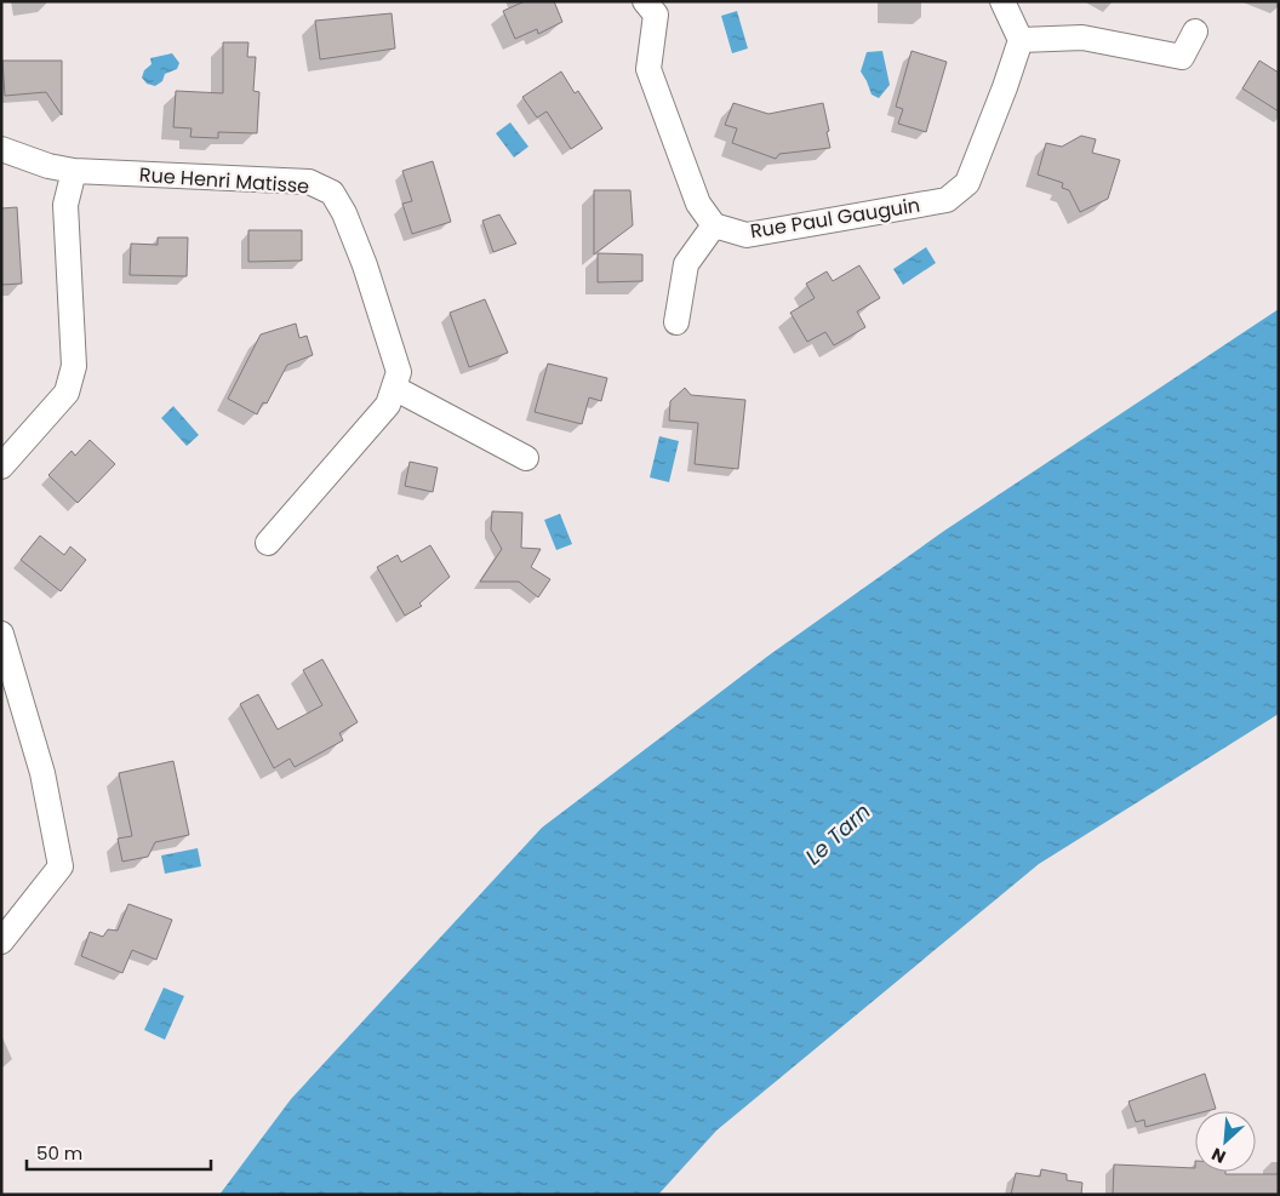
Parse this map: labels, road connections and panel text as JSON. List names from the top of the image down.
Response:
{
  "streets": {
    "street": ["Rue Henri Matisse", "Rue Paul Gauguin"]
  },
  "water": ["Le Tarn"],
  "scale_bar": "50 m",
  "north": "bottom left"
}
